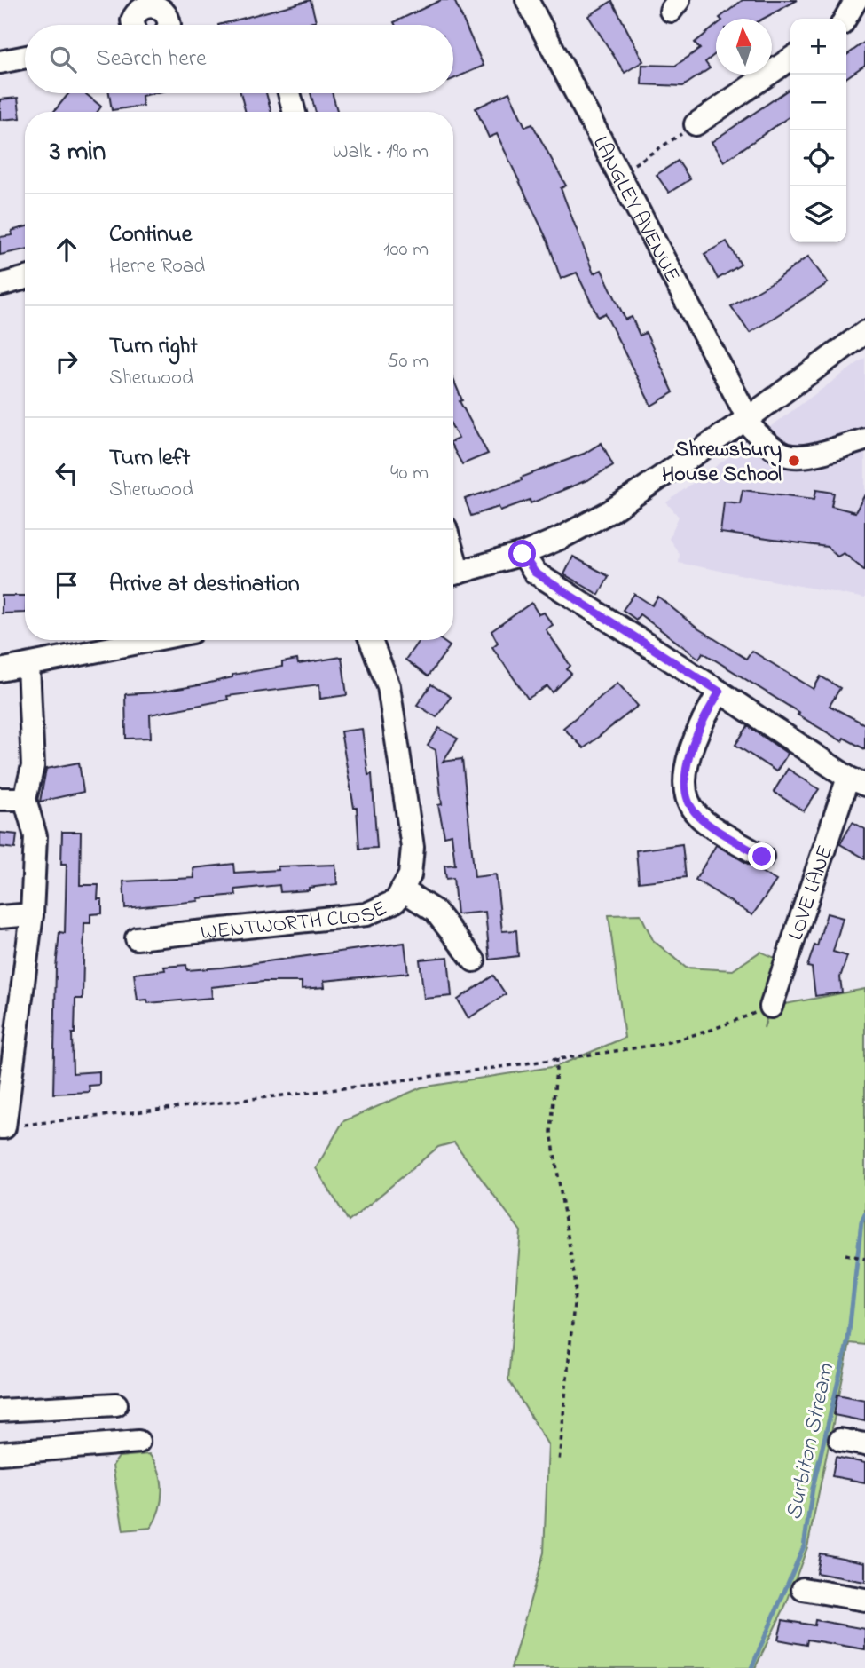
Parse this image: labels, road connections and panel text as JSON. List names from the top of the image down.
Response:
{
  "streets": {
    "street": ["LANGLEY AVENUE", "LOVE LANE", "WENTWORTH CLOSE"]
  },
  "water": ["Surbiton Stream"],
  "places": ["Shrewsbury House School"],
  "north": "top",
  "page": {
    "map_buttons": ["+", "−"],
    "search": "Search here",
    "heading": ["3 min", "Walk · 190 m"],
    "list": [
      ["Continue", "Herne Road", "100 m"],
      ["Turn right", "Sherwood", "50 m"],
      ["Turn left", "Sherwood", "40 m"],
      "Arrive at destination"
    ]
  }
}
